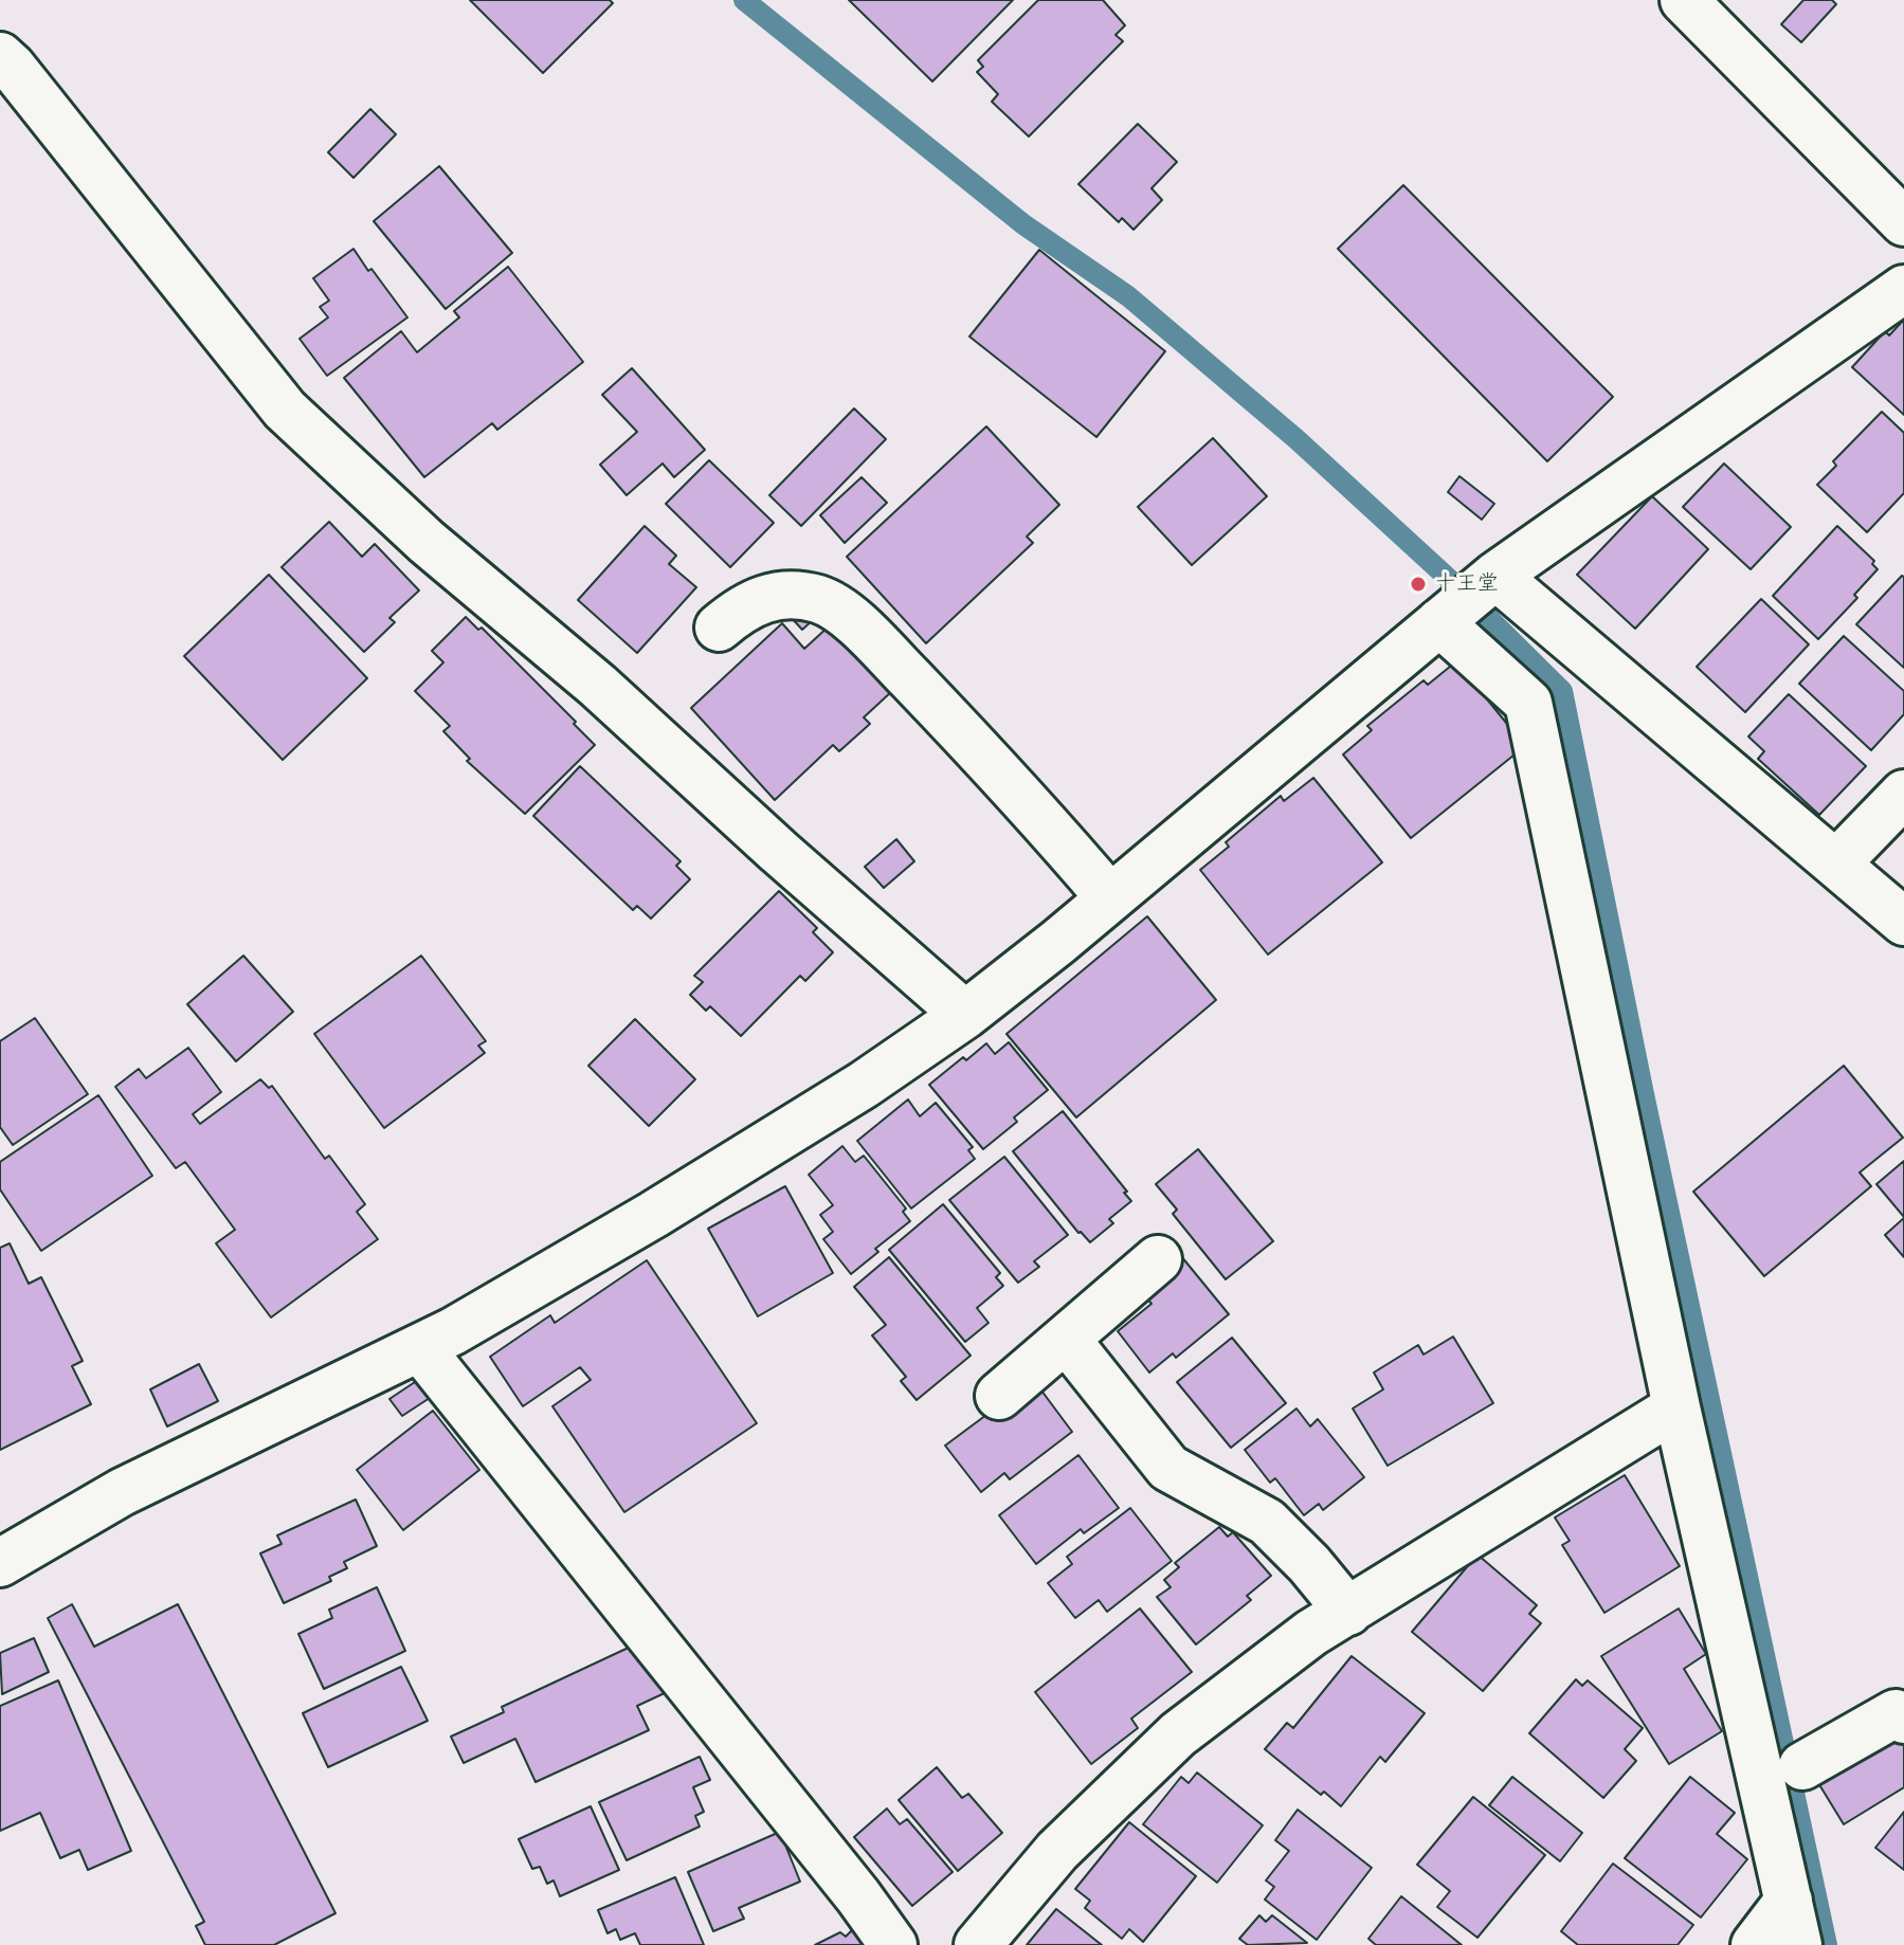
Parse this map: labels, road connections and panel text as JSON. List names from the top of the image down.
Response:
{
  "places": ["十王堂"]
}
